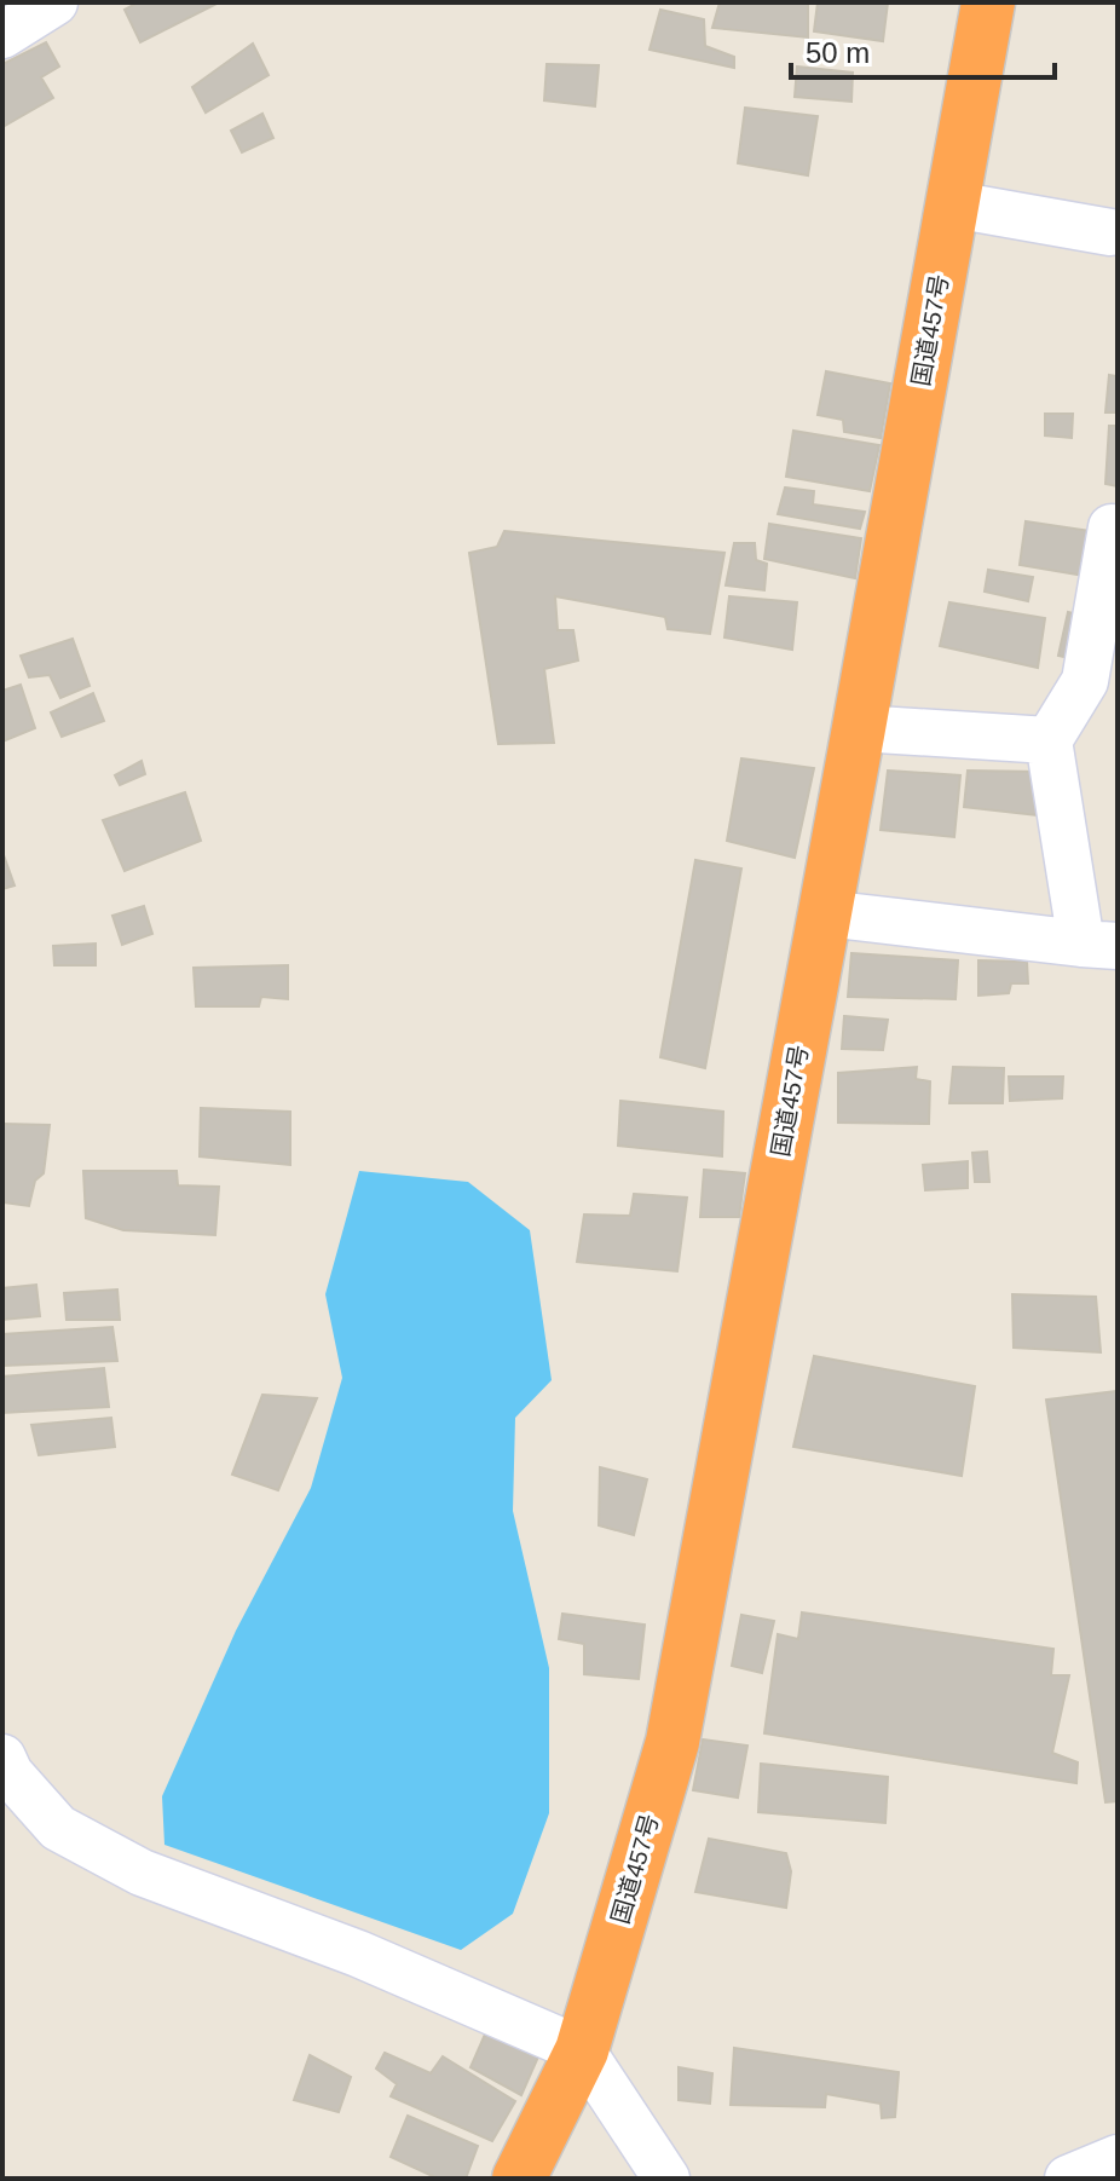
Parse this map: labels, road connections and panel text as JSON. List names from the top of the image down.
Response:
{
  "streets": {
    "highway": ["国道457号"]
  },
  "scale_bar": "50 m"
}
